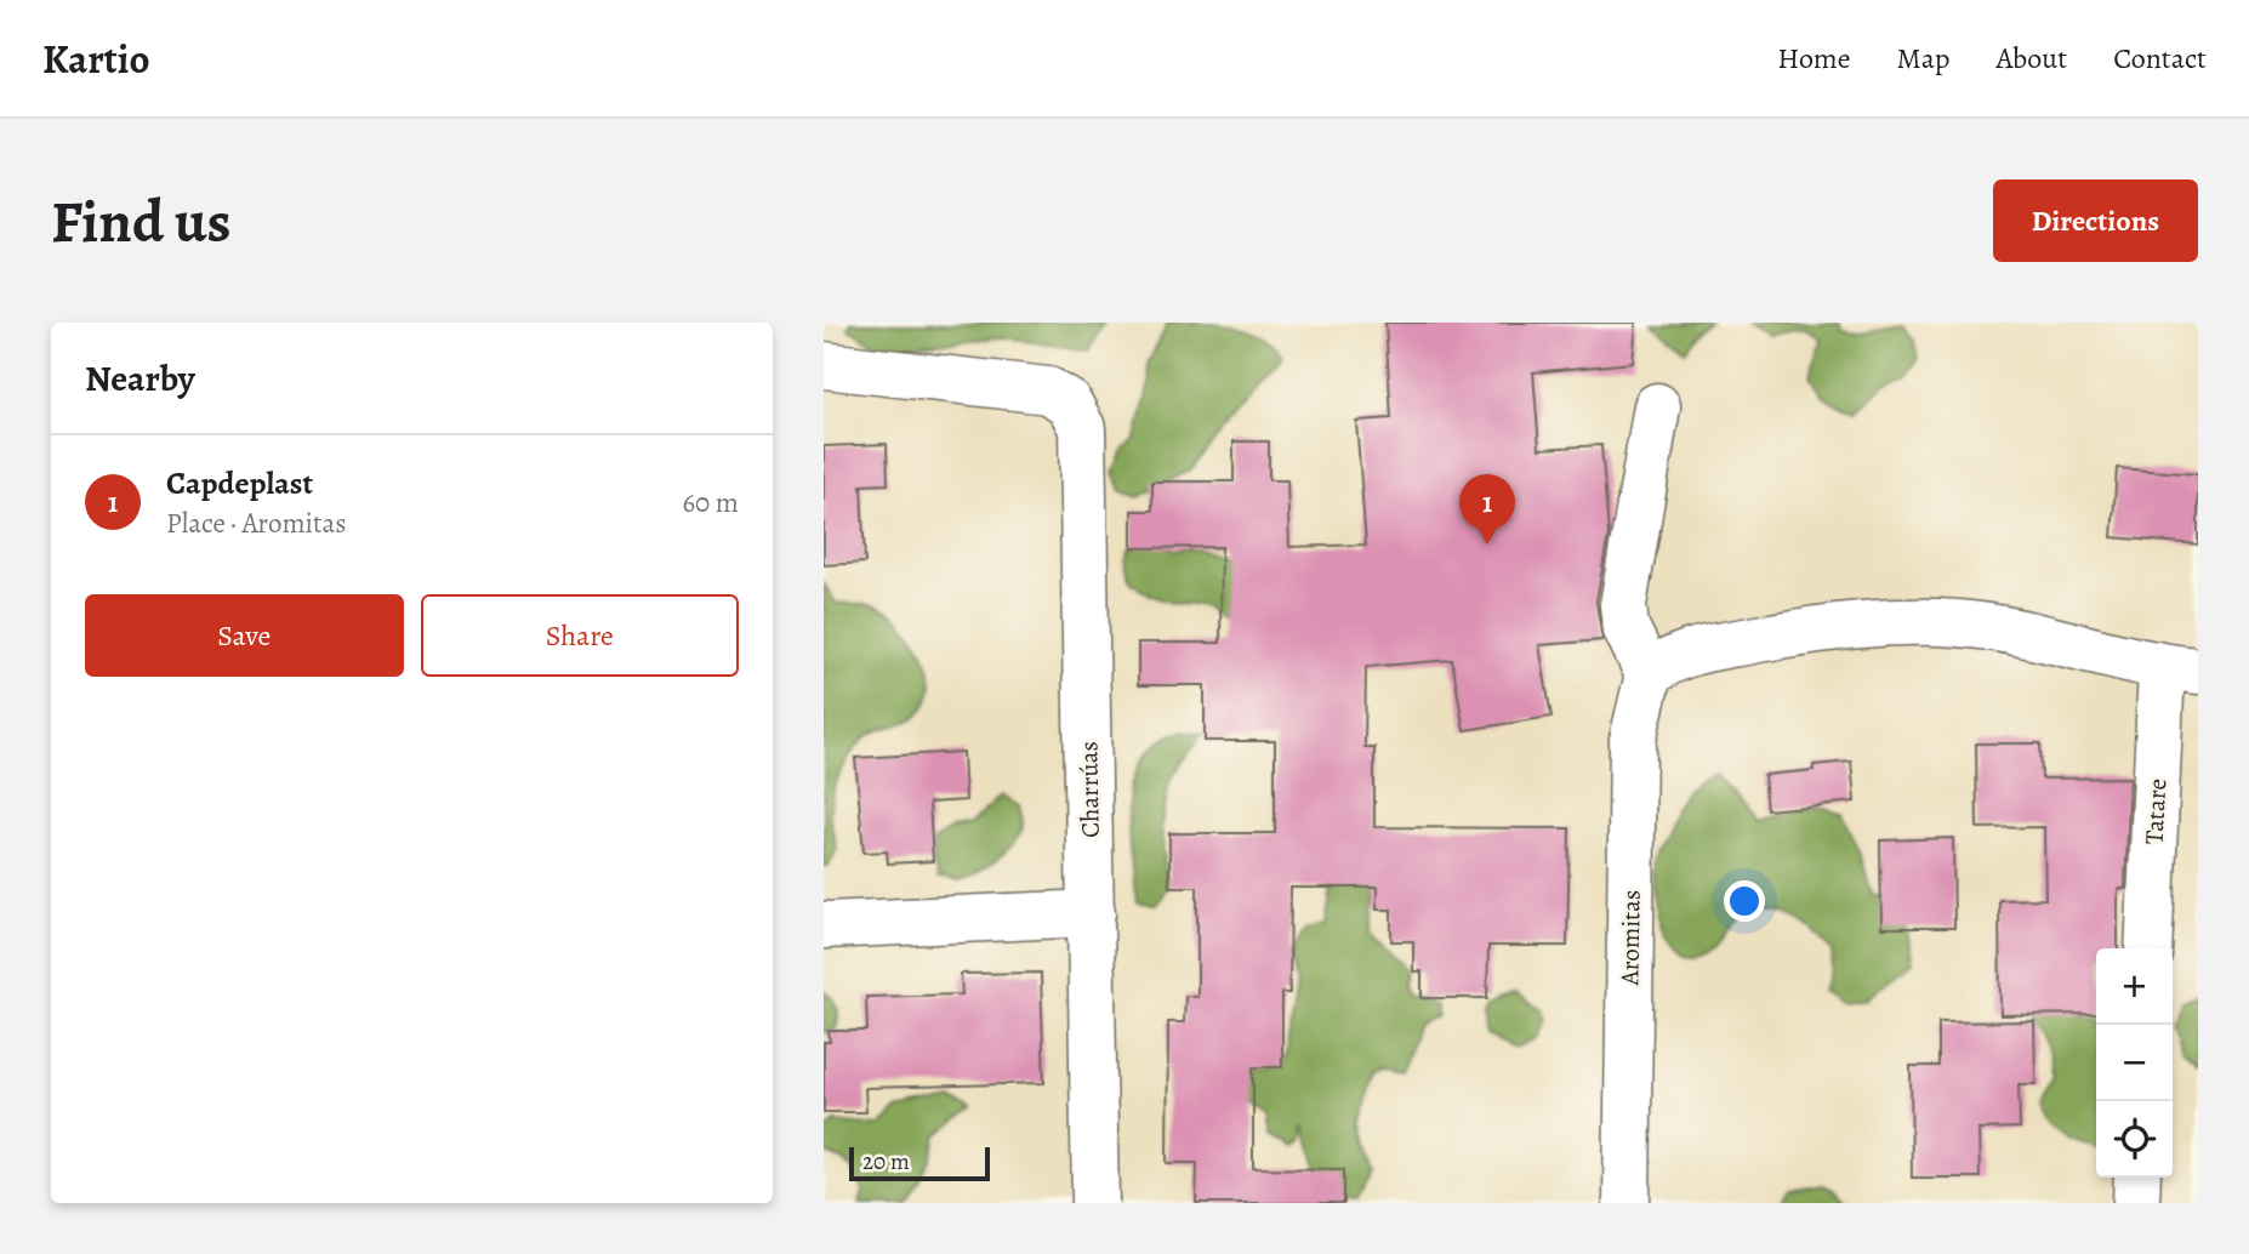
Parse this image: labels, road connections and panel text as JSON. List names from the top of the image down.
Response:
{
  "streets": {
    "street": ["Charrúas", "Tatare", "Aromitas"]
  },
  "scale_bar": "20 m",
  "page": {
    "header": "Kartio",
    "nav": [
      "Home",
      "Map",
      "About",
      "Contact"
    ],
    "buttons": [
      "Directions",
      ["Save", "Share"]
    ],
    "title": "Find us",
    "heading": "Nearby",
    "list": [
      {
        "mark": "1",
        "name": "Capdeplast",
        "note": "Place · Aromitas",
        "value": "60 m"
      }
    ],
    "pins": "1",
    "map_buttons": ["+", "−"],
    "scale": "20 m"
  }
}
